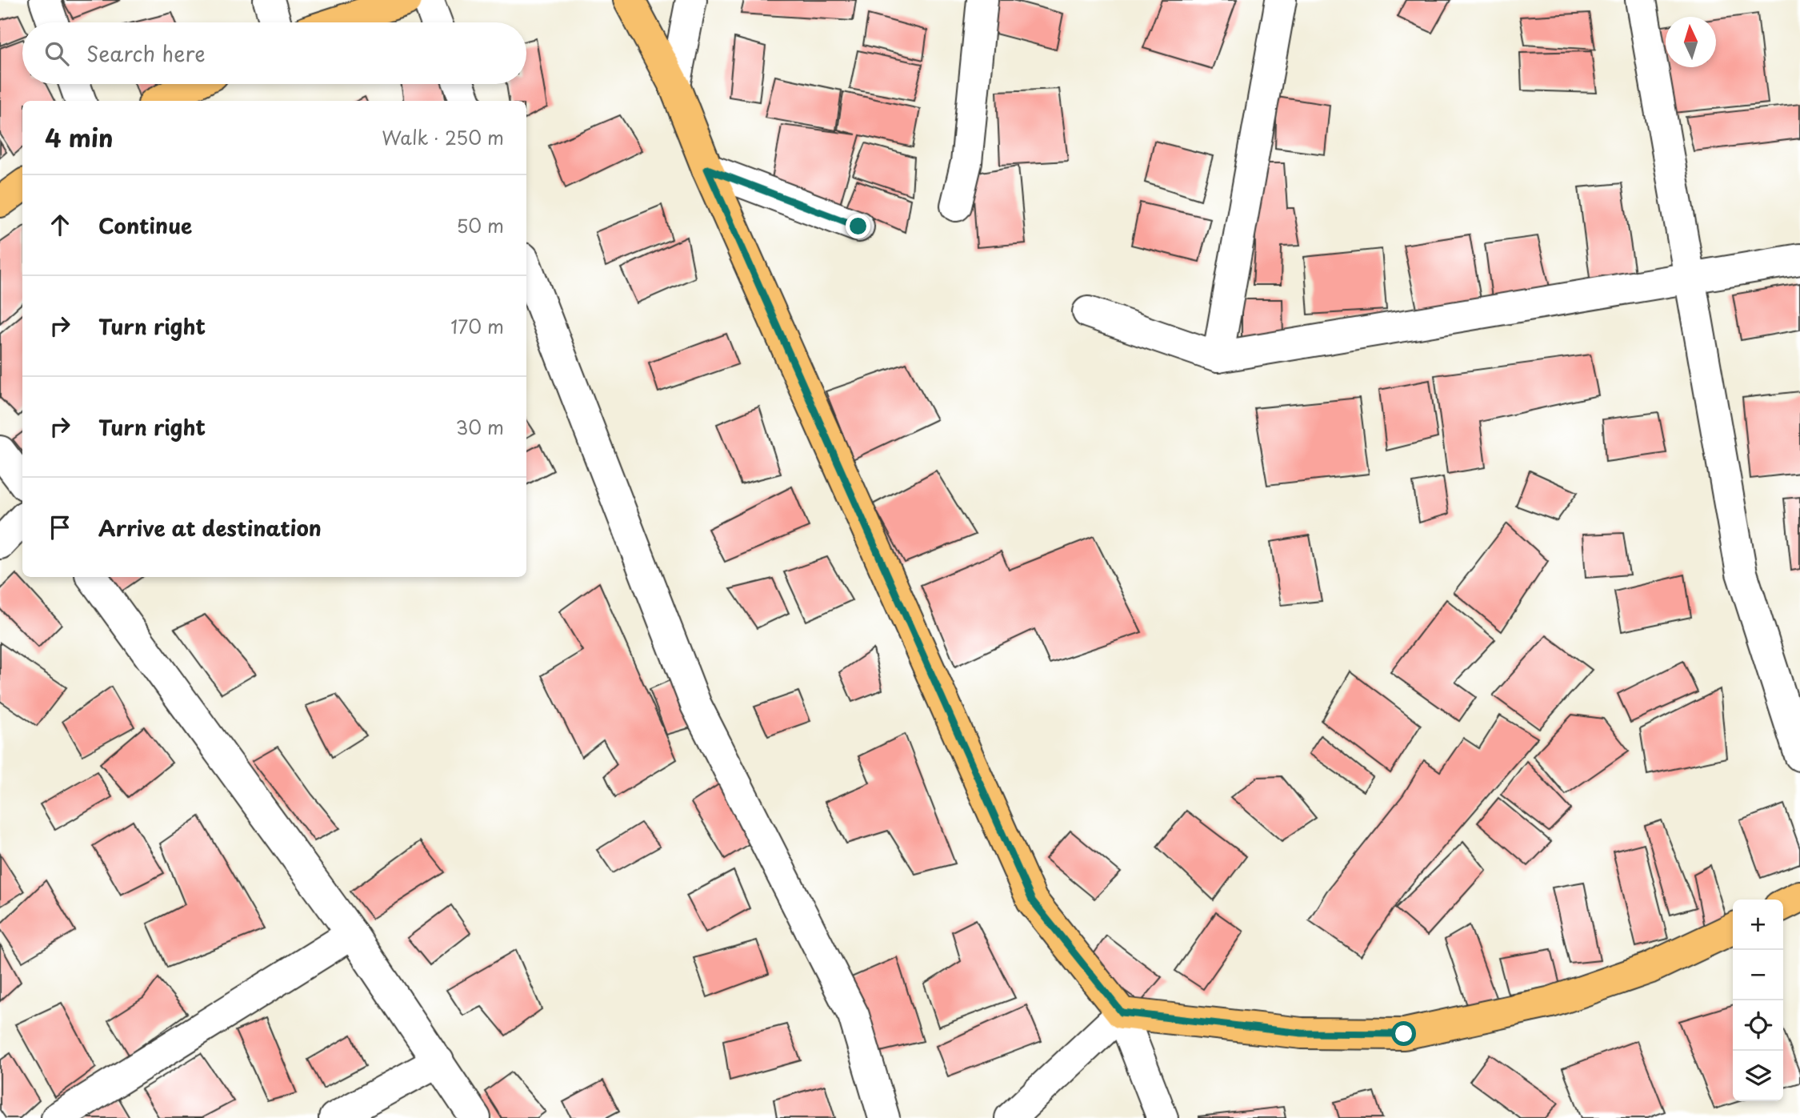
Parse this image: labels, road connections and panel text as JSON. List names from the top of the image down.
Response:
{
  "north": "top",
  "page": {
    "search": "Search here",
    "heading": ["4 min", "Walk · 250 m"],
    "list": [
      ["Continue", "50 m"],
      ["Turn right", "170 m"],
      ["Turn right", "30 m"],
      "Arrive at destination"
    ],
    "map_buttons": ["+", "−"]
  }
}
